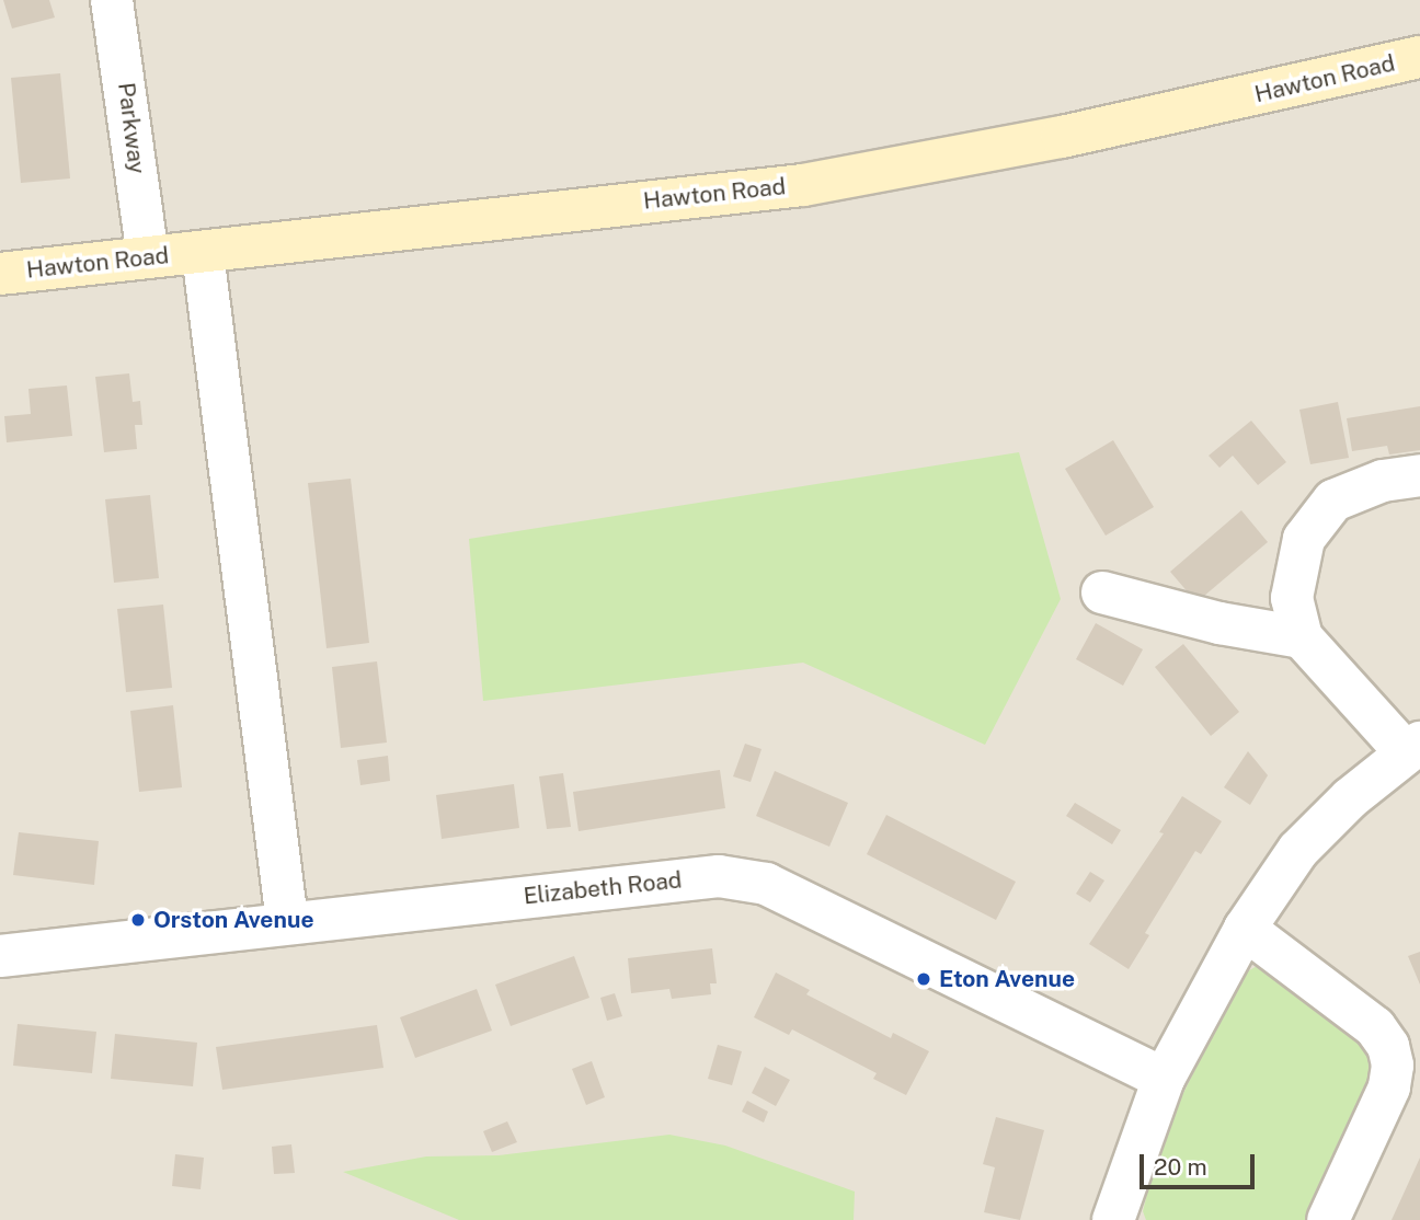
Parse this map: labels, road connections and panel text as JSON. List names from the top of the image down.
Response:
{
  "streets": {
    "street": ["Hawton Road", "Parkway", "Elizabeth Road"]
  },
  "crossings": [
    ["Hawton Road", "Parkway"]
  ],
  "places": ["Orston Avenue", "Eton Avenue"],
  "scale_bar": "20 m"
}
